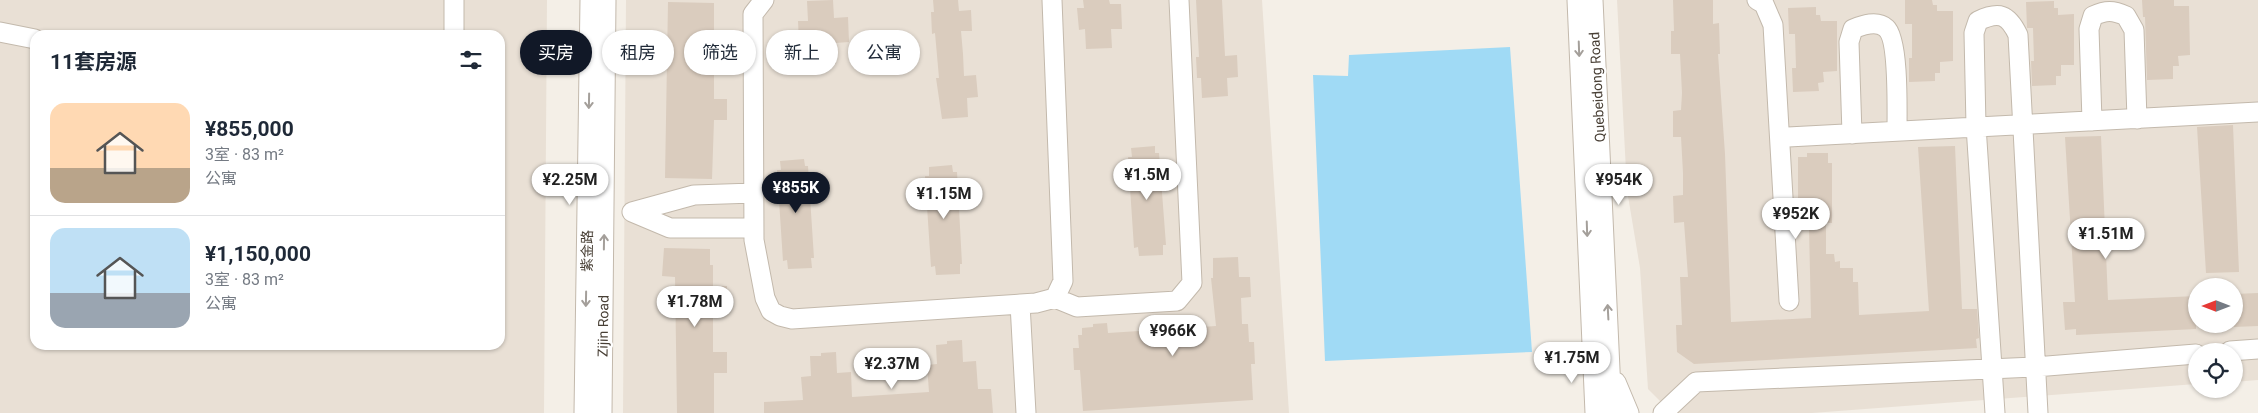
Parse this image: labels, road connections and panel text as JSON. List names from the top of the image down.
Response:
{
  "streets": {
    "street": ["Quebeidong Road", "紫金路", "Zijin Road"]
  },
  "north": "left",
  "page": {
    "chip": [
      "买房",
      "租房",
      "筛选",
      "新上",
      "公寓"
    ],
    "heading": "11套房源",
    "list": [
      {
        "name": "¥855,000",
        "note": "3室 · 83 m² · 公寓"
      },
      {
        "name": "¥1,150,000",
        "note": "3室 · 83 m² · 公寓"
      }
    ],
    "price": [
      "¥1.5M",
      "¥2.25M",
      "¥954K",
      "¥855K",
      "¥1.15M",
      "¥952K",
      "¥1.51M",
      "¥1.78M",
      "¥966K",
      "¥1.75M",
      "¥2.37M"
    ]
  }
}
